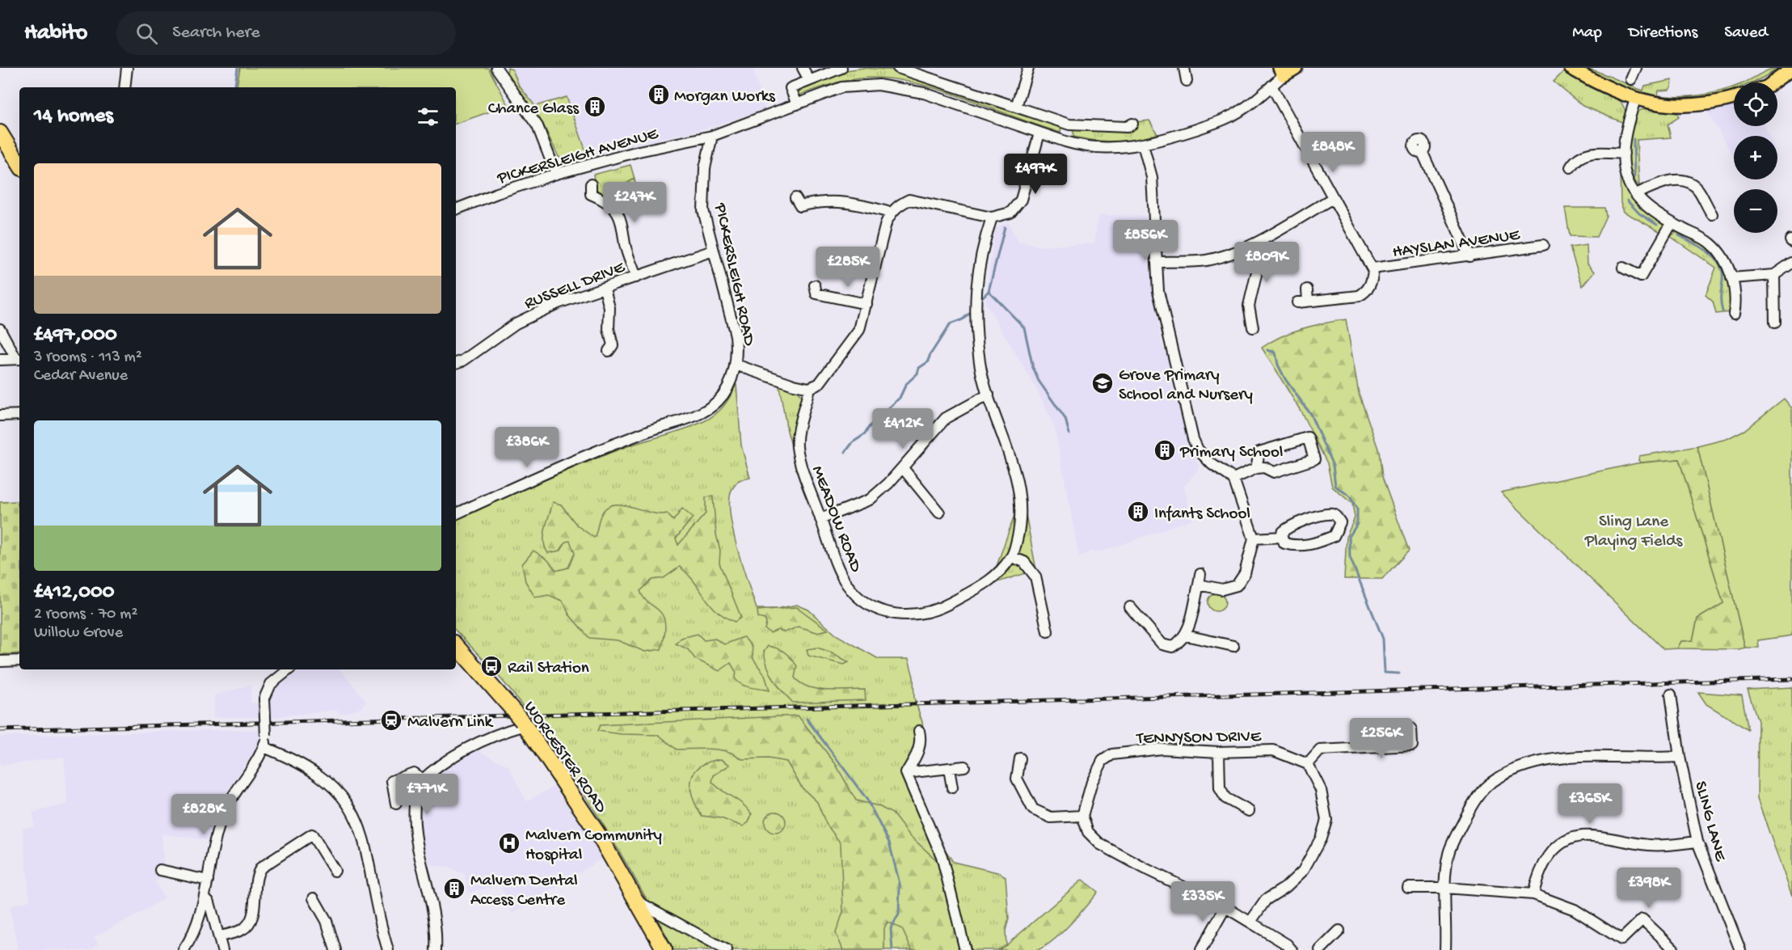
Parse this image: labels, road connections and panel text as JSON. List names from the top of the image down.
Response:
{
  "streets": {
    "highway": ["WORCESTER ROAD"],
    "street": [
      "PICKERSLEIGH AVENUE",
      "HAYSLAN AVENUE",
      "PICKERSLEIGH ROAD",
      "RUSSELL DRIVE",
      "MEADOW ROAD",
      "TENNYSON DRIVE",
      "SLING LANE"
    ]
  },
  "crossings": [
    ["PICKERSLEIGH AVENUE", "PICKERSLEIGH ROAD"],
    ["PICKERSLEIGH ROAD", "RUSSELL DRIVE"]
  ],
  "parks": ["Sling Lane Playing Fields"],
  "places": {
    "building": [
      "Morgan Works",
      "Chance Glass",
      "Primary School",
      "Infants School",
      "Malvern Dental Access Centre"
    ],
    "school or university": ["Grove Primary School and Nursery"],
    "bus stop": ["Rail Station"],
    "station": ["Malvern Link"],
    "hospital": ["Malvern Community Hospital"]
  },
  "page": {
    "header": "Habito",
    "search": "Search here",
    "nav": ["Map", "Directions", "Saved"],
    "map_buttons": ["+", "−"],
    "heading": "14 homes",
    "price": [
      "£848K",
      "£497K",
      "£247K",
      "£856K",
      "£809K",
      "£285K",
      "£412K",
      "£386K",
      "£256K",
      "£771K",
      "£365K",
      "£828K",
      "£398K",
      "£335K"
    ],
    "list": [
      {
        "name": "£497,000",
        "note": "3 rooms · 113 m² · Cedar Avenue"
      },
      {
        "name": "£412,000",
        "note": "2 rooms · 70 m² · Willow Grove"
      }
    ]
  }
}
